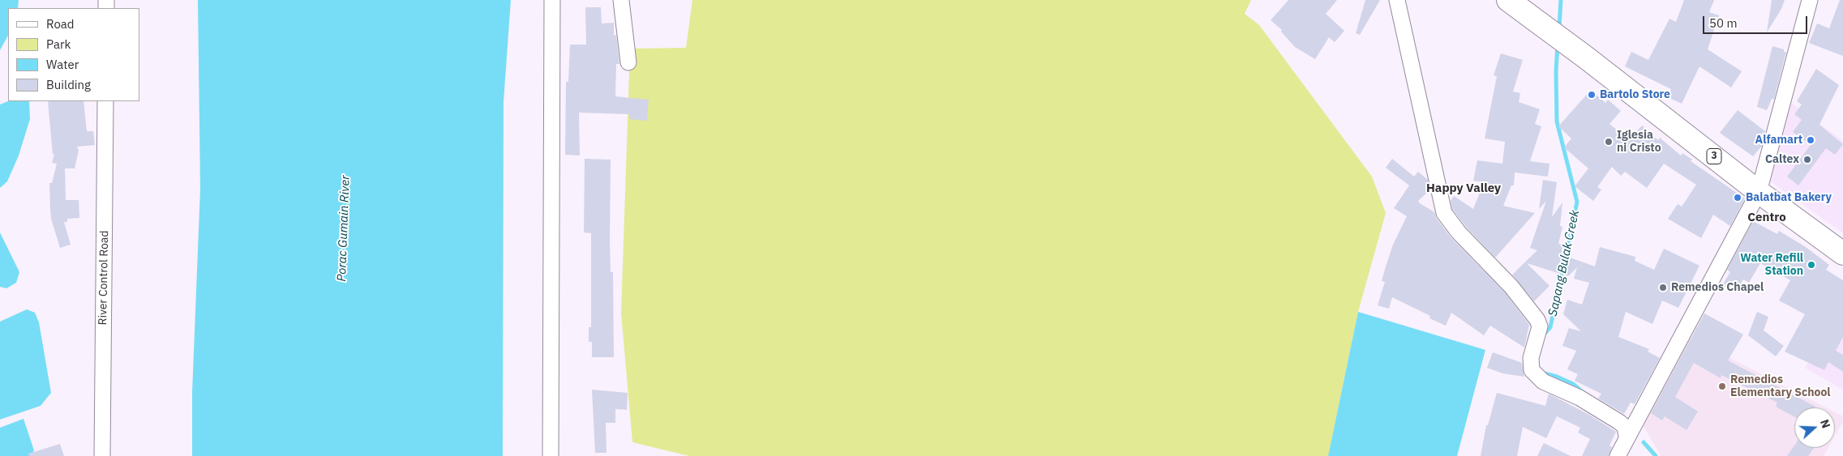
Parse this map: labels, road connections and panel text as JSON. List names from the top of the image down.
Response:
{
  "streets": {
    "highway": ["3"],
    "street": ["River Control Road"]
  },
  "districts": ["Happy Valley", "Centro"],
  "water": ["Porac Gumain River", "Sapang Bulak Creek"],
  "places": [
    "Bartolo Store",
    "Alfamart",
    "Iglesia ni Cristo",
    "Caltex",
    "Balatbat Bakery",
    "Water Refill Station",
    "Remedios Chapel",
    "Remedios Elementary School"
  ],
  "legend": [
    "Road",
    "Park",
    "Water",
    "Building"
  ],
  "scale_bar": "50 m",
  "north": "right"
}
